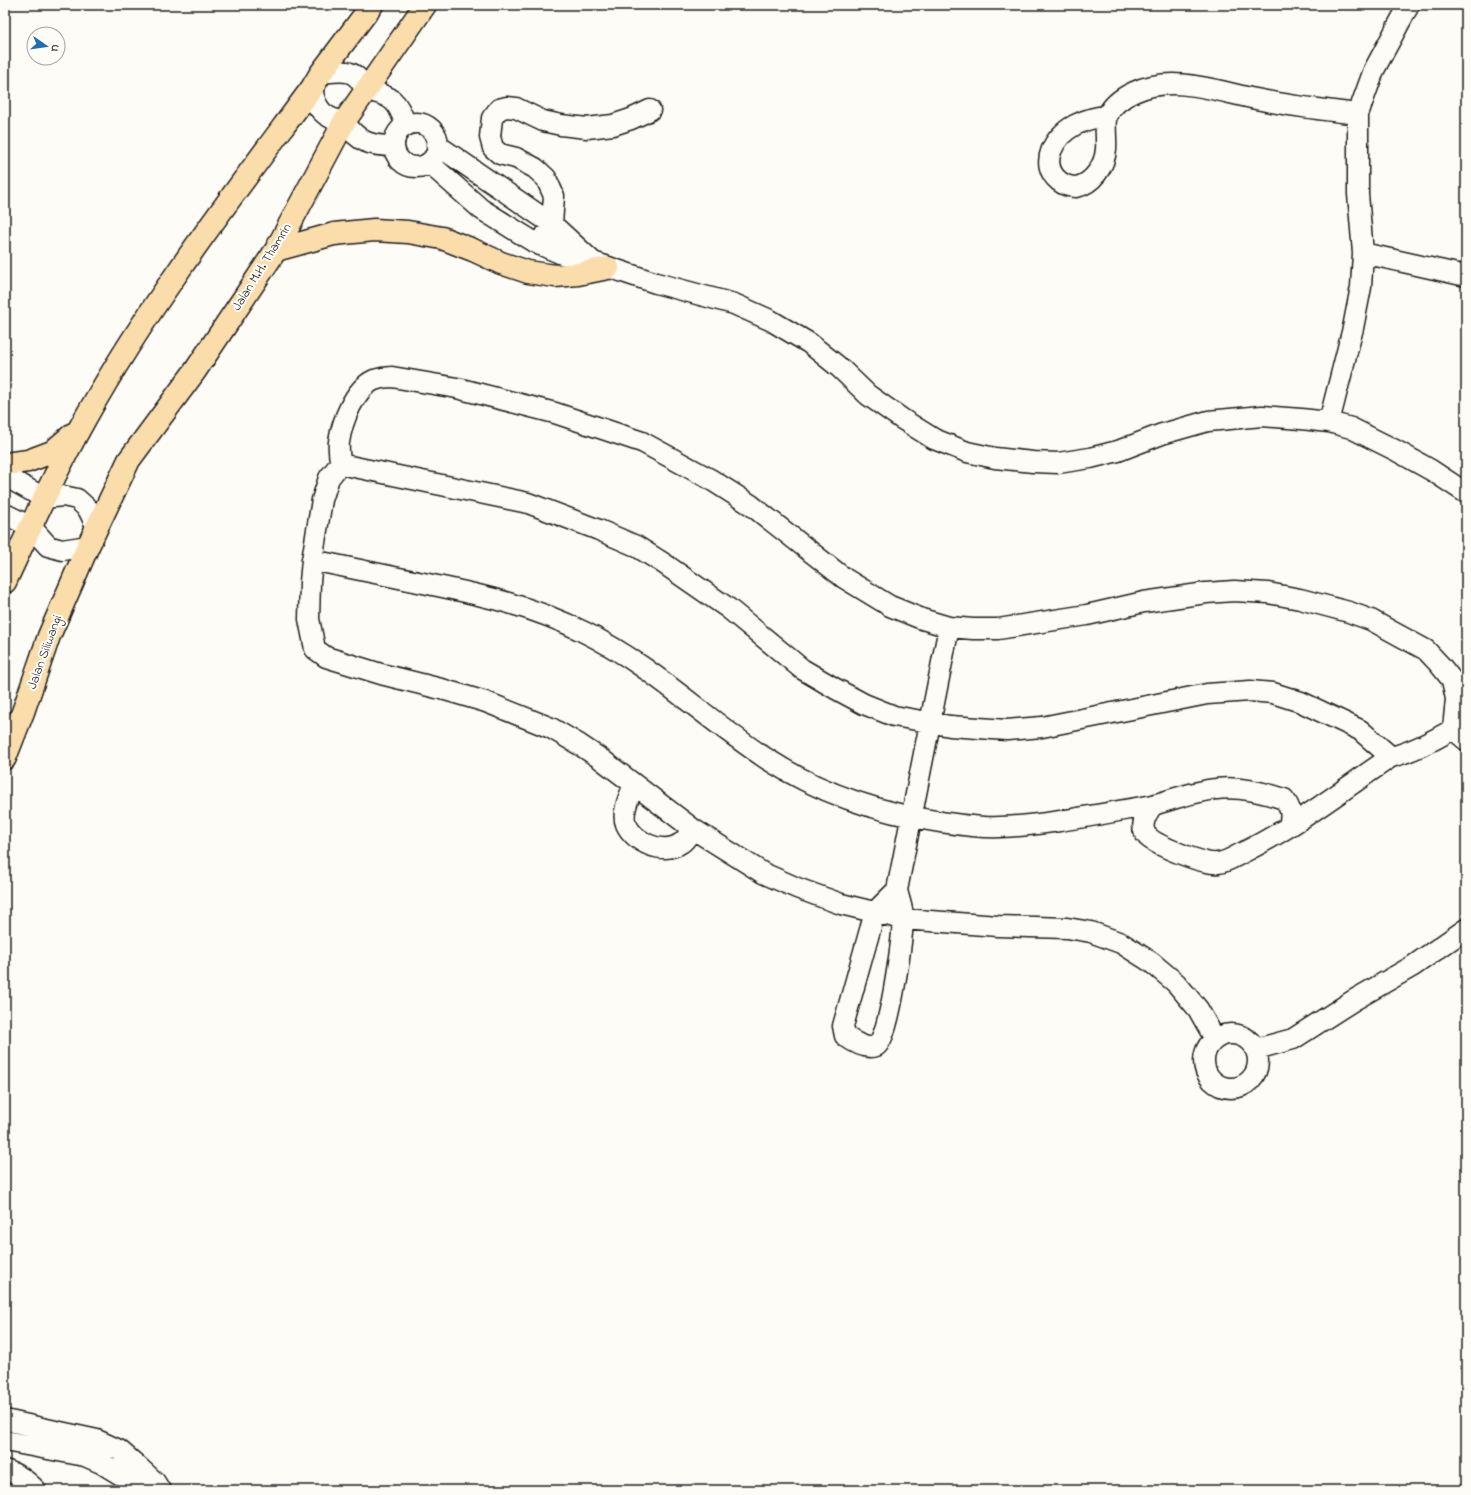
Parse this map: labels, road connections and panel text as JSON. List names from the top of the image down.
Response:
{
  "streets": {
    "main road": ["Jalan M.H. Thamrin", "Jalan Siliwangi"]
  },
  "crossings": [
    ["Jalan M.H. Thamrin", "Jalan Siliwangi"]
  ],
  "north": "right"
}
